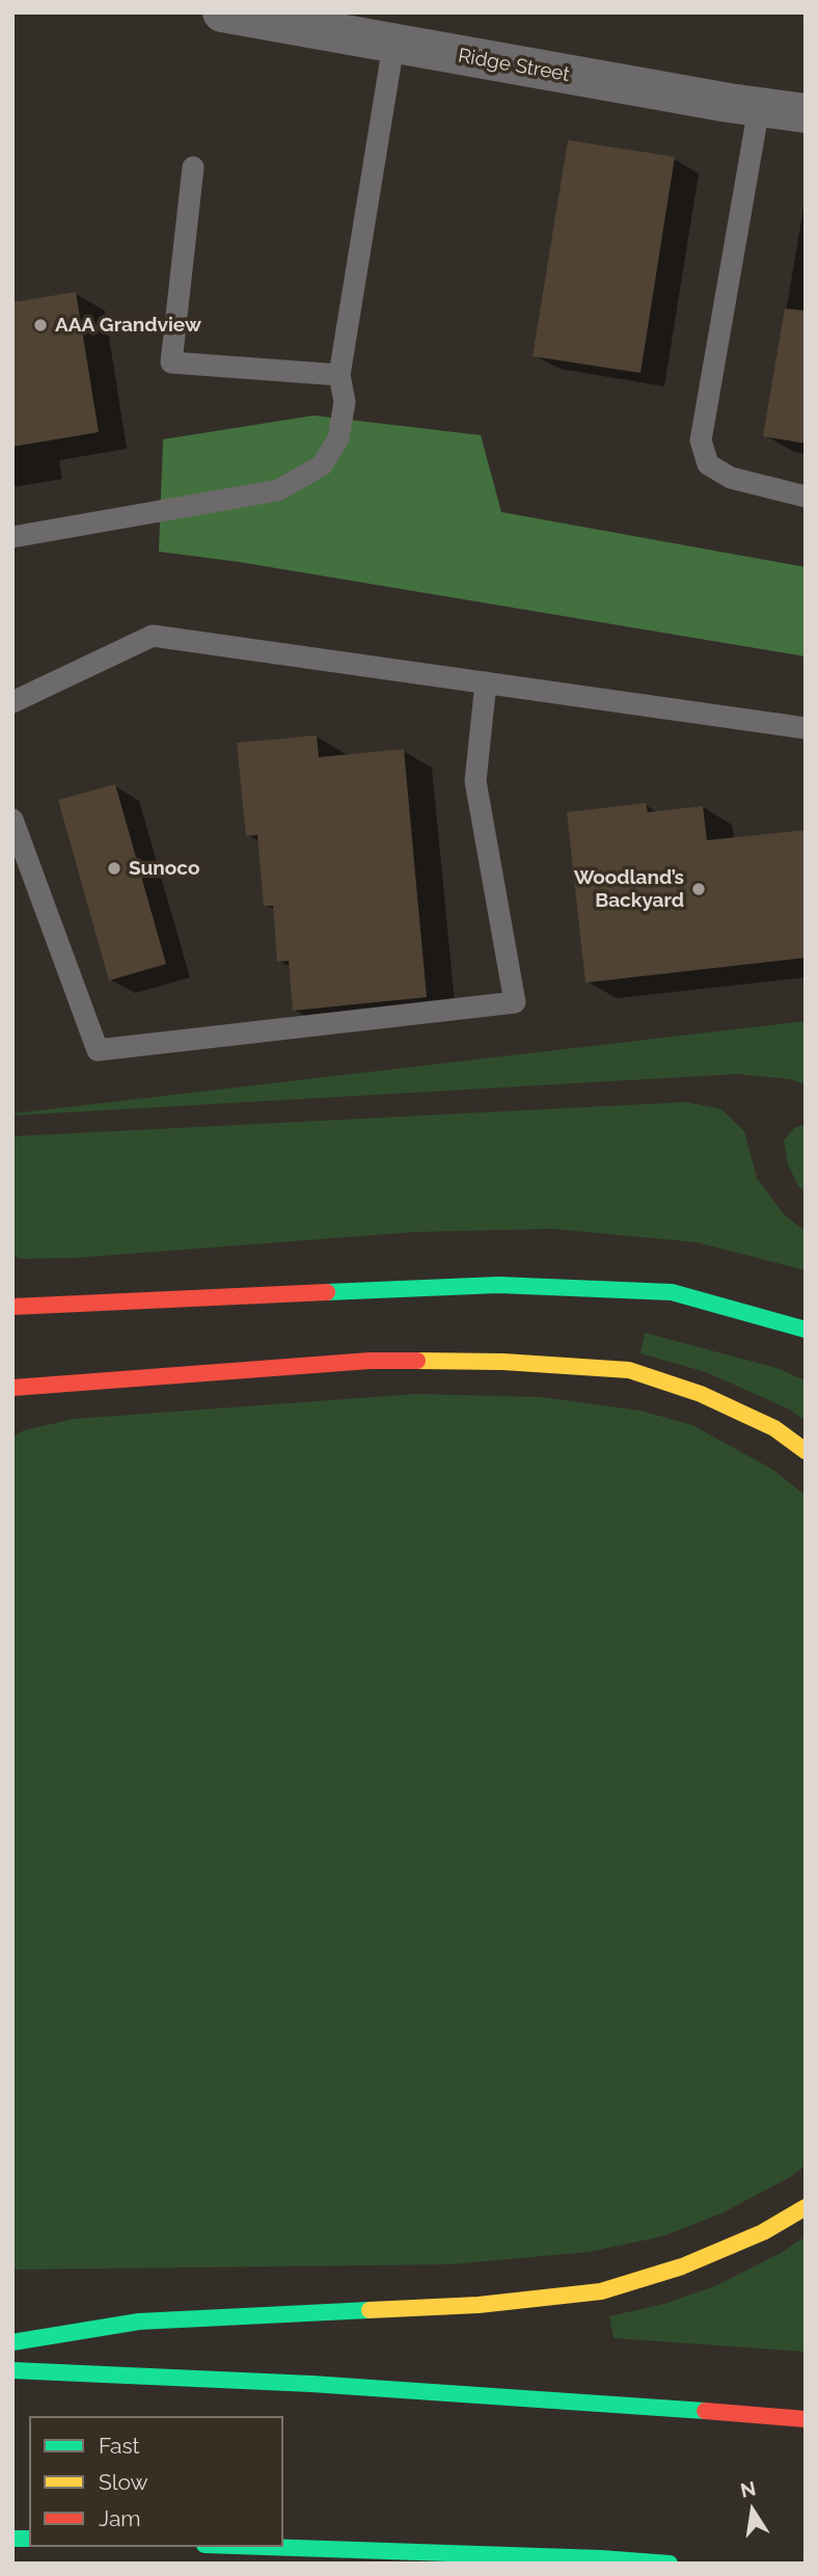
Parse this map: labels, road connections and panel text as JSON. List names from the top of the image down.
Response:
{
  "streets": {
    "street": ["Ridge Street"]
  },
  "places": ["AAA Grandview", "Sunoco", "Woodland’s Backyard"],
  "legend": ["Fast", "Slow", "Jam"],
  "north": "top"
}
